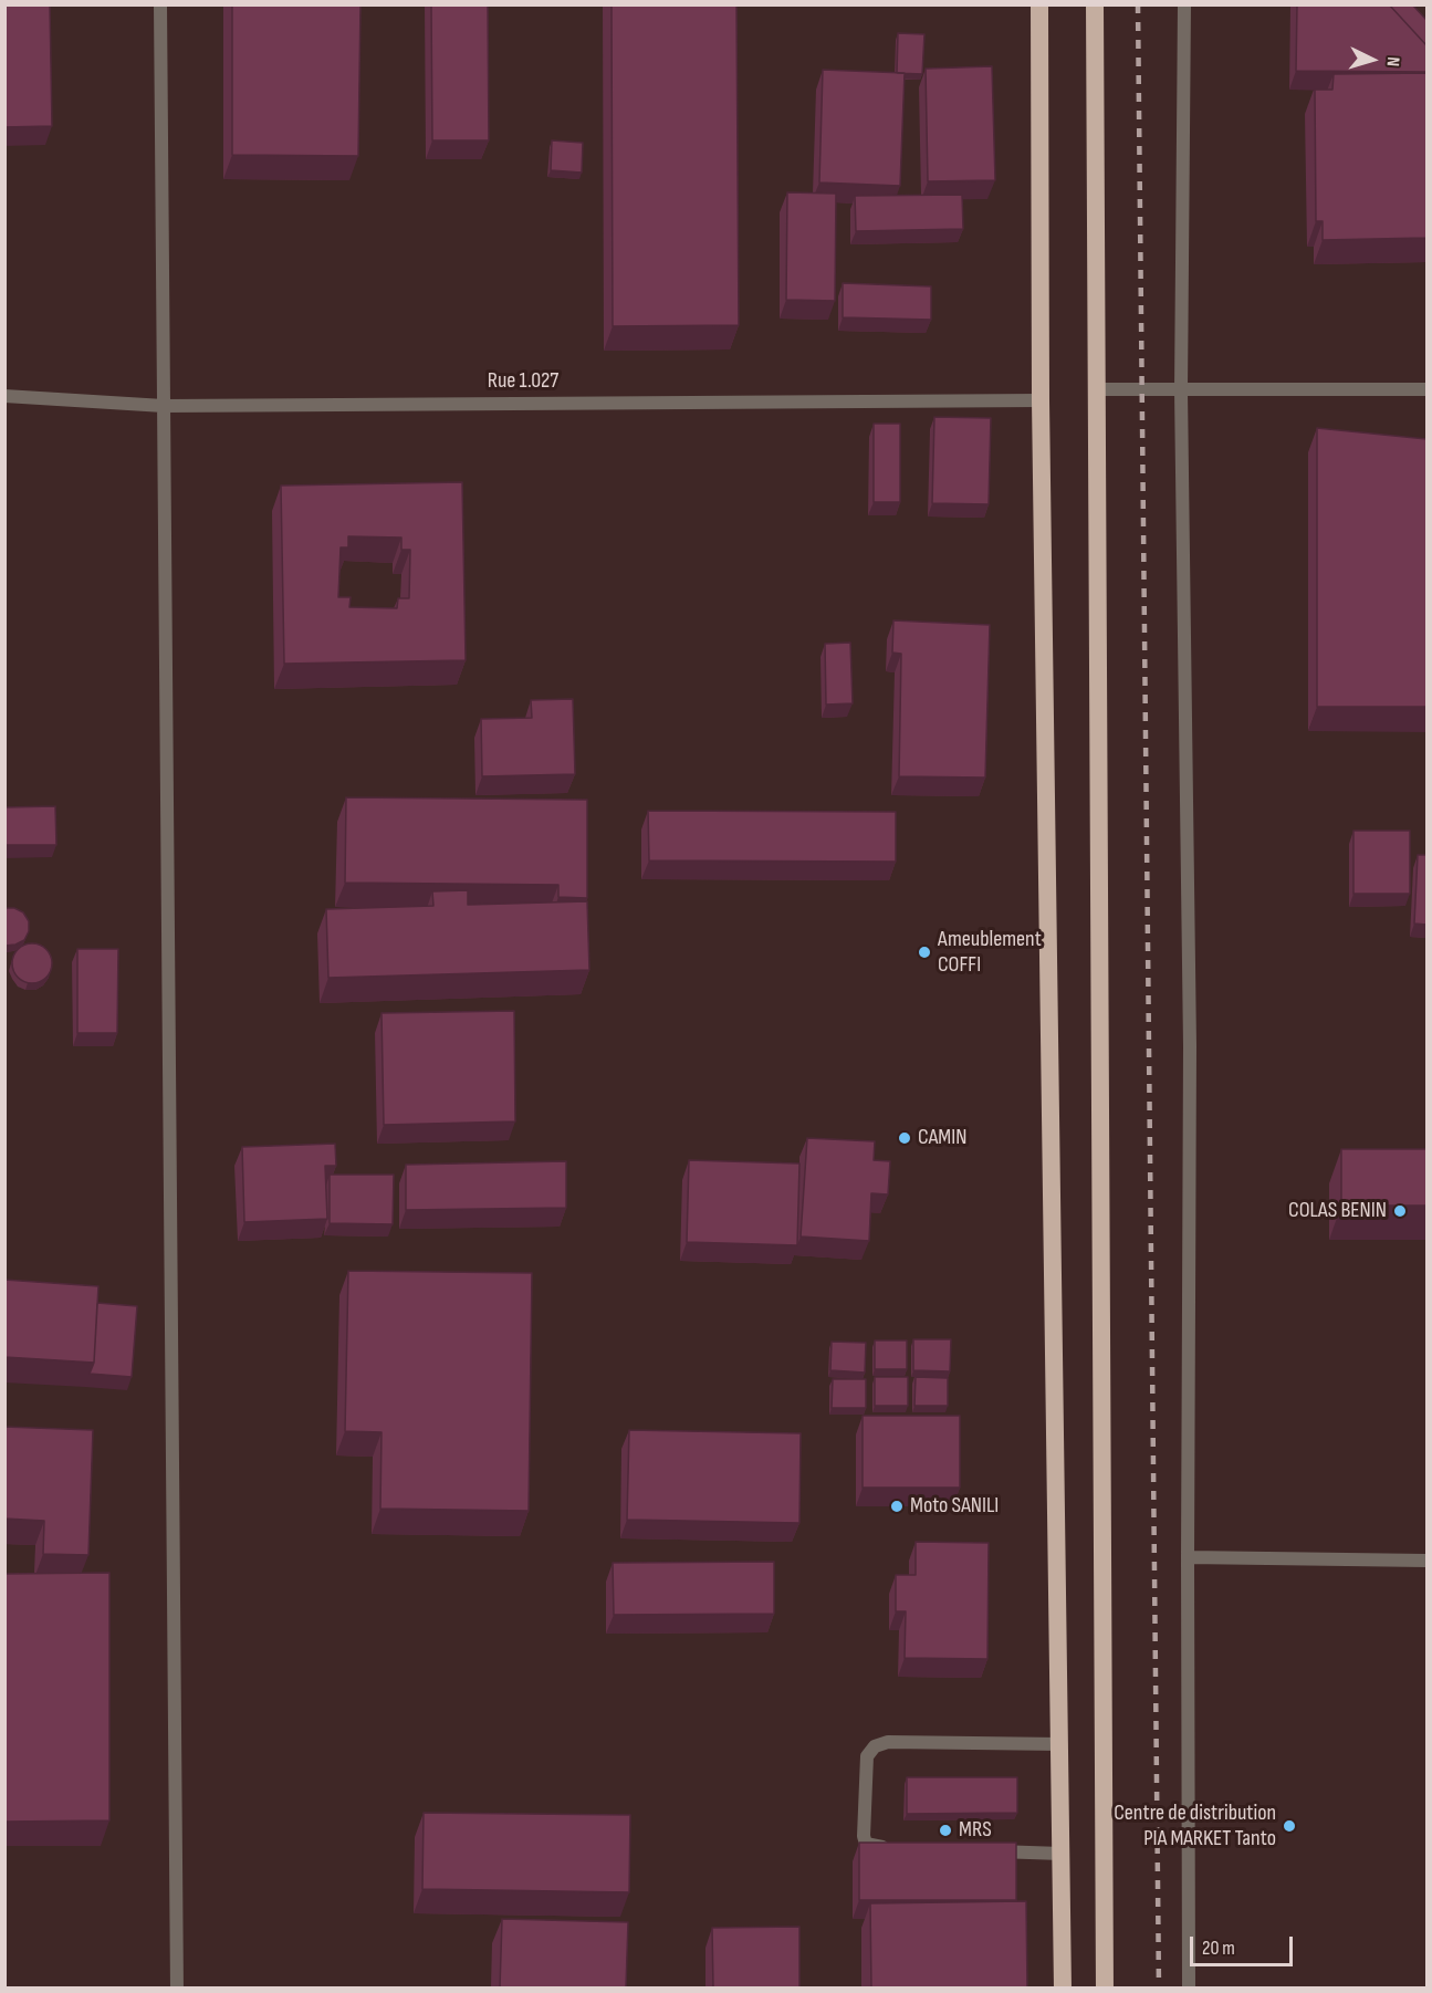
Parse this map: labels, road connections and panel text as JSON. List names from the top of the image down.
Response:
{
  "streets": {
    "street": ["Rue 1.027"]
  },
  "places": [
    "Ameublement COFFI",
    "CAMIN",
    "COLAS BENIN",
    "Moto SANILI",
    "Centre de distribution PIA MARKET Tanto",
    "MRS"
  ],
  "scale_bar": "20 m",
  "north": "right"
}
